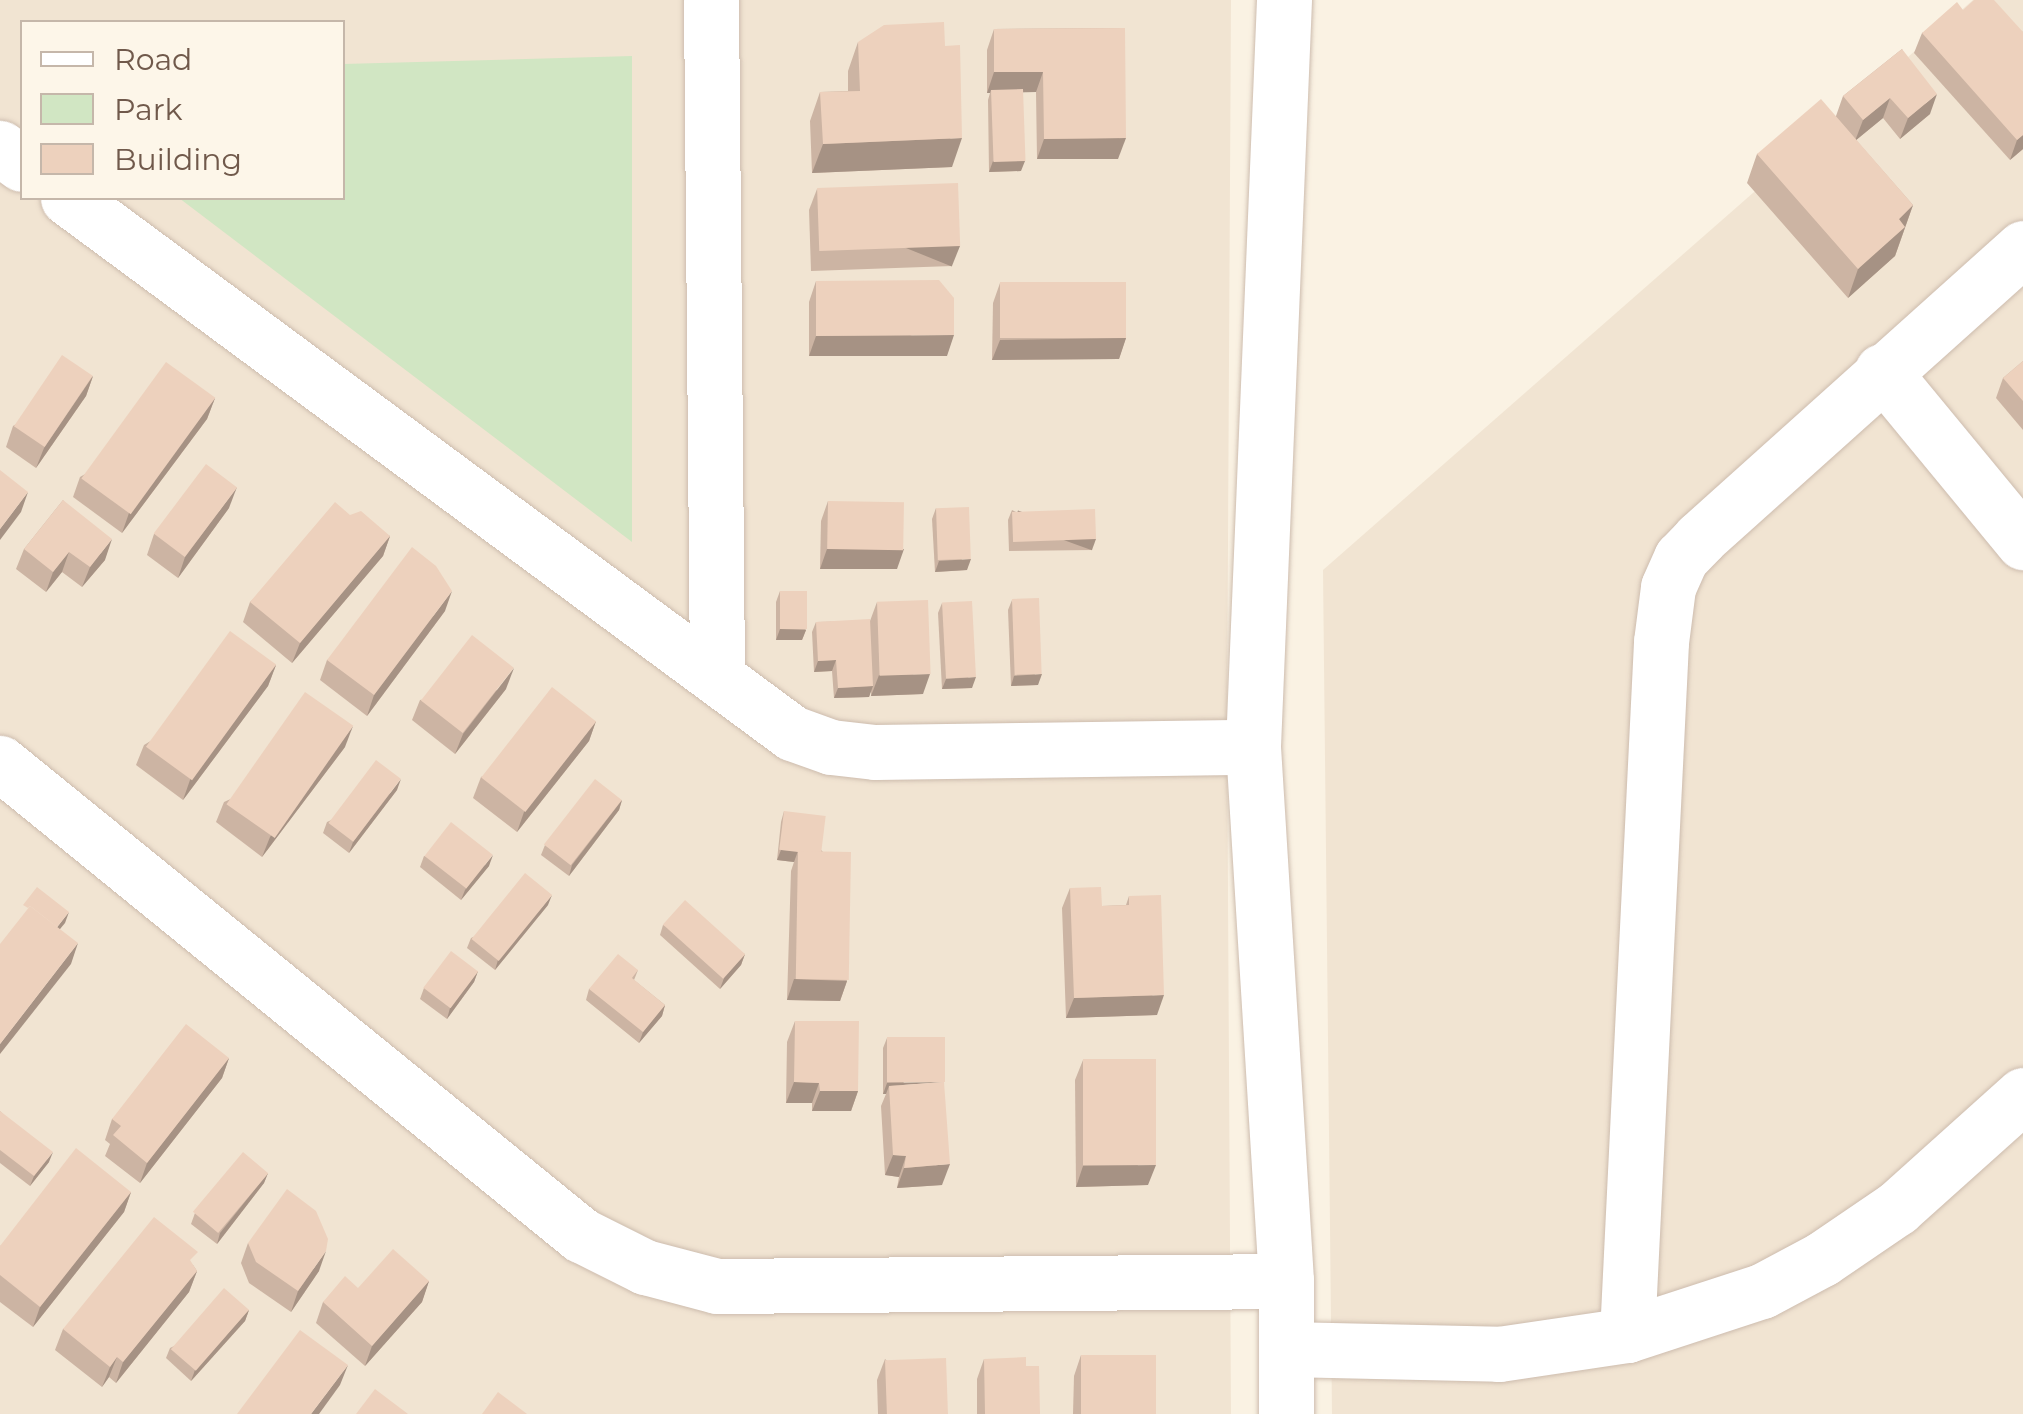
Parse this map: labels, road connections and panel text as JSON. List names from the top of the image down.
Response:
{
  "legend": ["Road", "Park", "Building"]
}
